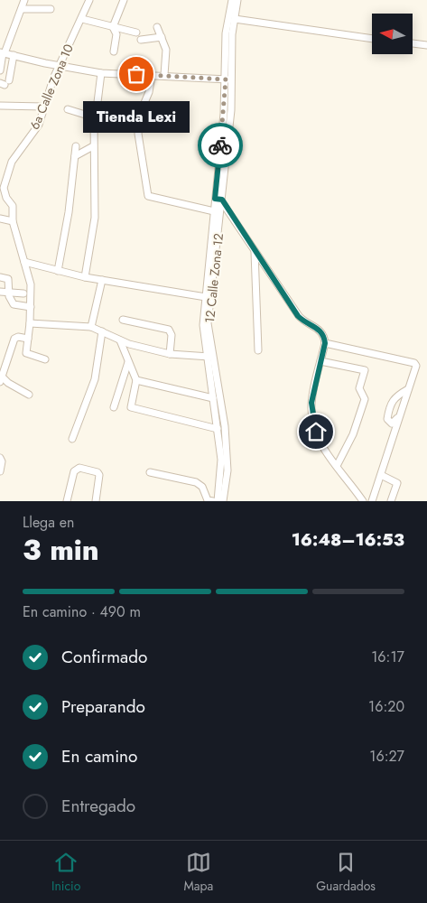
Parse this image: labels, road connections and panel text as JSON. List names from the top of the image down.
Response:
{
  "streets": {
    "street": ["6a Calle Zona 10", "12 Calle Zona 12"]
  },
  "places": ["Tienda Lexi"],
  "north": "left",
  "page": {
    "bubble": "Tienda Lexi",
    "heading": ["3 min", "Llega en", "16:48–16:53"],
    "bar": "En camino · 490 m",
    "list": [
      ["Confirmado", "16:17"],
      ["Preparando", "16:20"],
      ["En camino", "16:27"],
      "Entregado"
    ],
    "tabs": ["Inicio", "Mapa", "Guardados"]
  }
}
